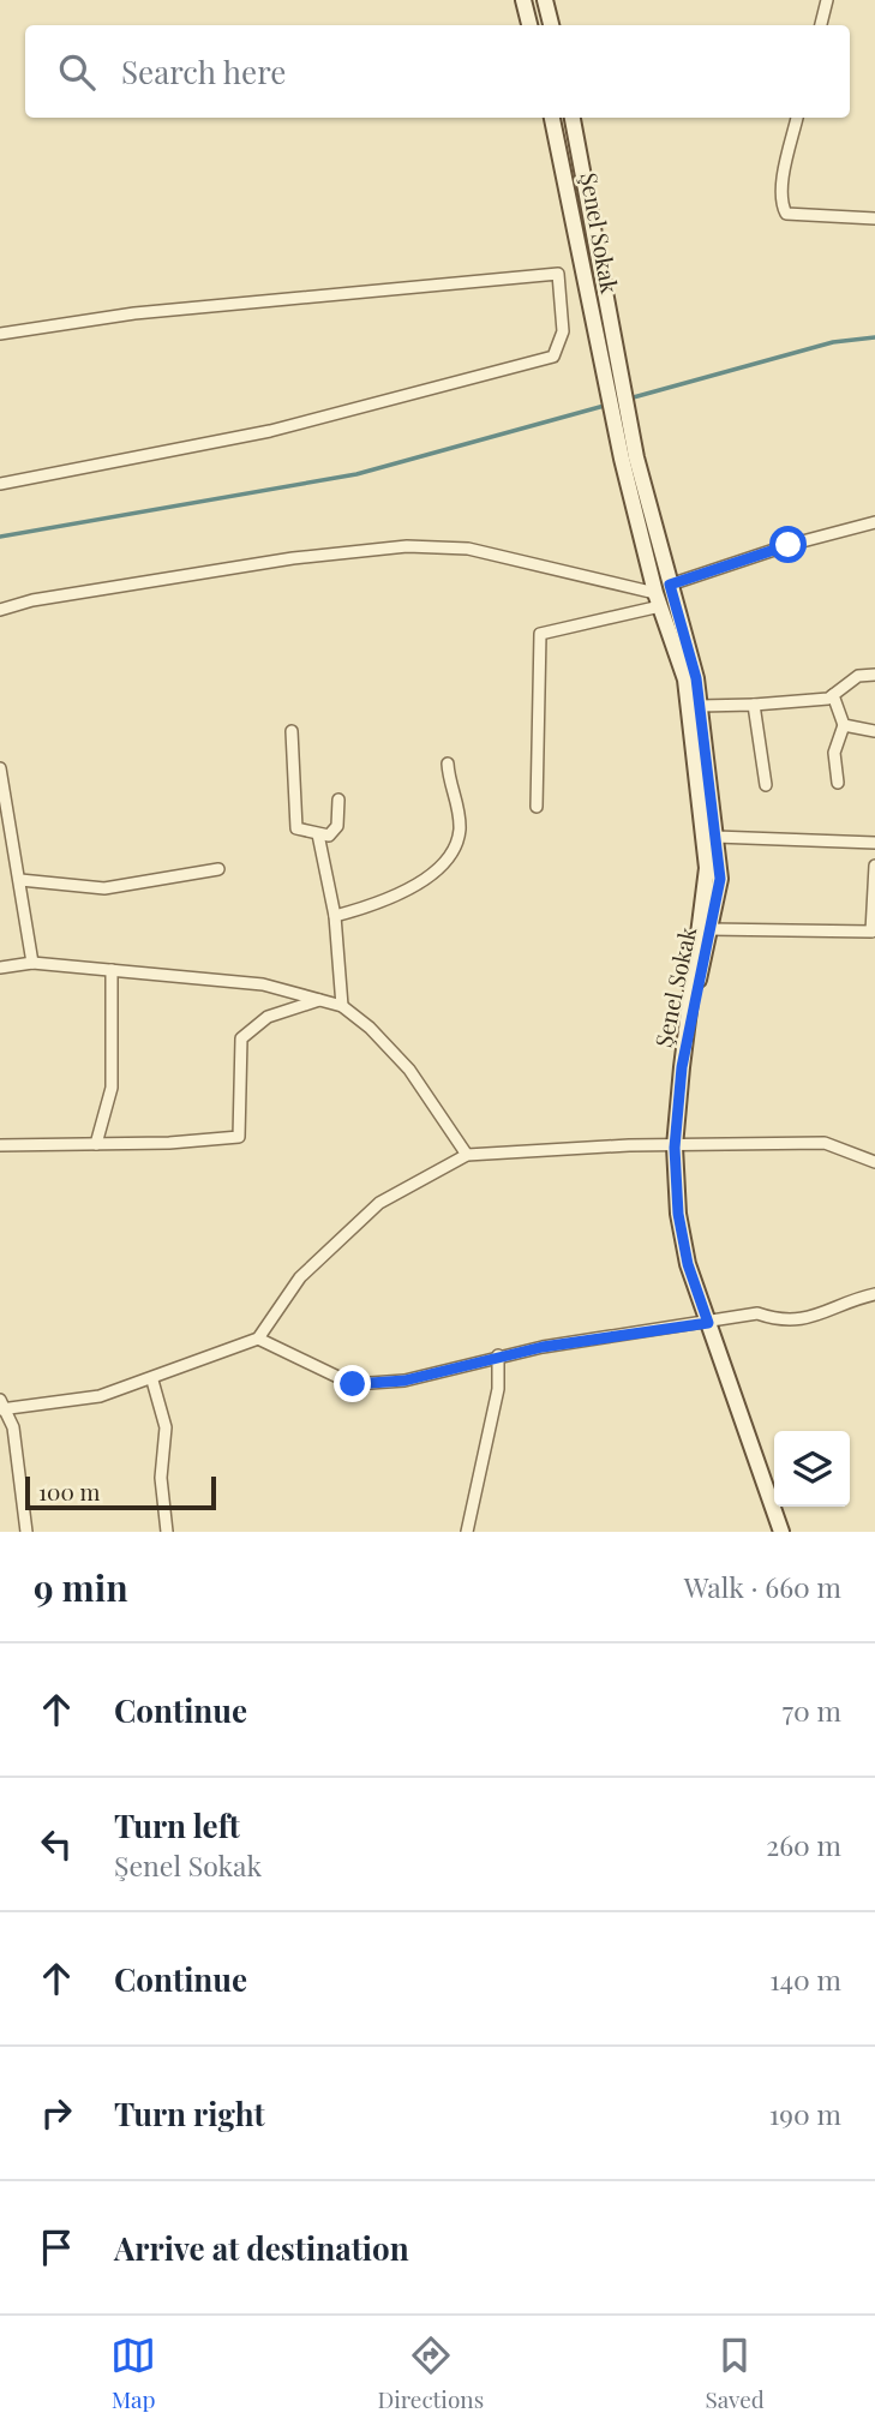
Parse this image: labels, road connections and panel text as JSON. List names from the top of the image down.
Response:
{
  "streets": {
    "street": ["Şenel Sokak"]
  },
  "scale_bar": "100 m",
  "page": {
    "search": "Search here",
    "scale": "100 m",
    "heading": ["9 min", "Walk · 660 m"],
    "list": [
      ["Continue", "70 m"],
      ["Turn left", "Şenel Sokak", "260 m"],
      ["Continue", "140 m"],
      ["Turn right", "190 m"],
      "Arrive at destination"
    ],
    "nav": ["Map", "Directions", "Saved"]
  }
}
